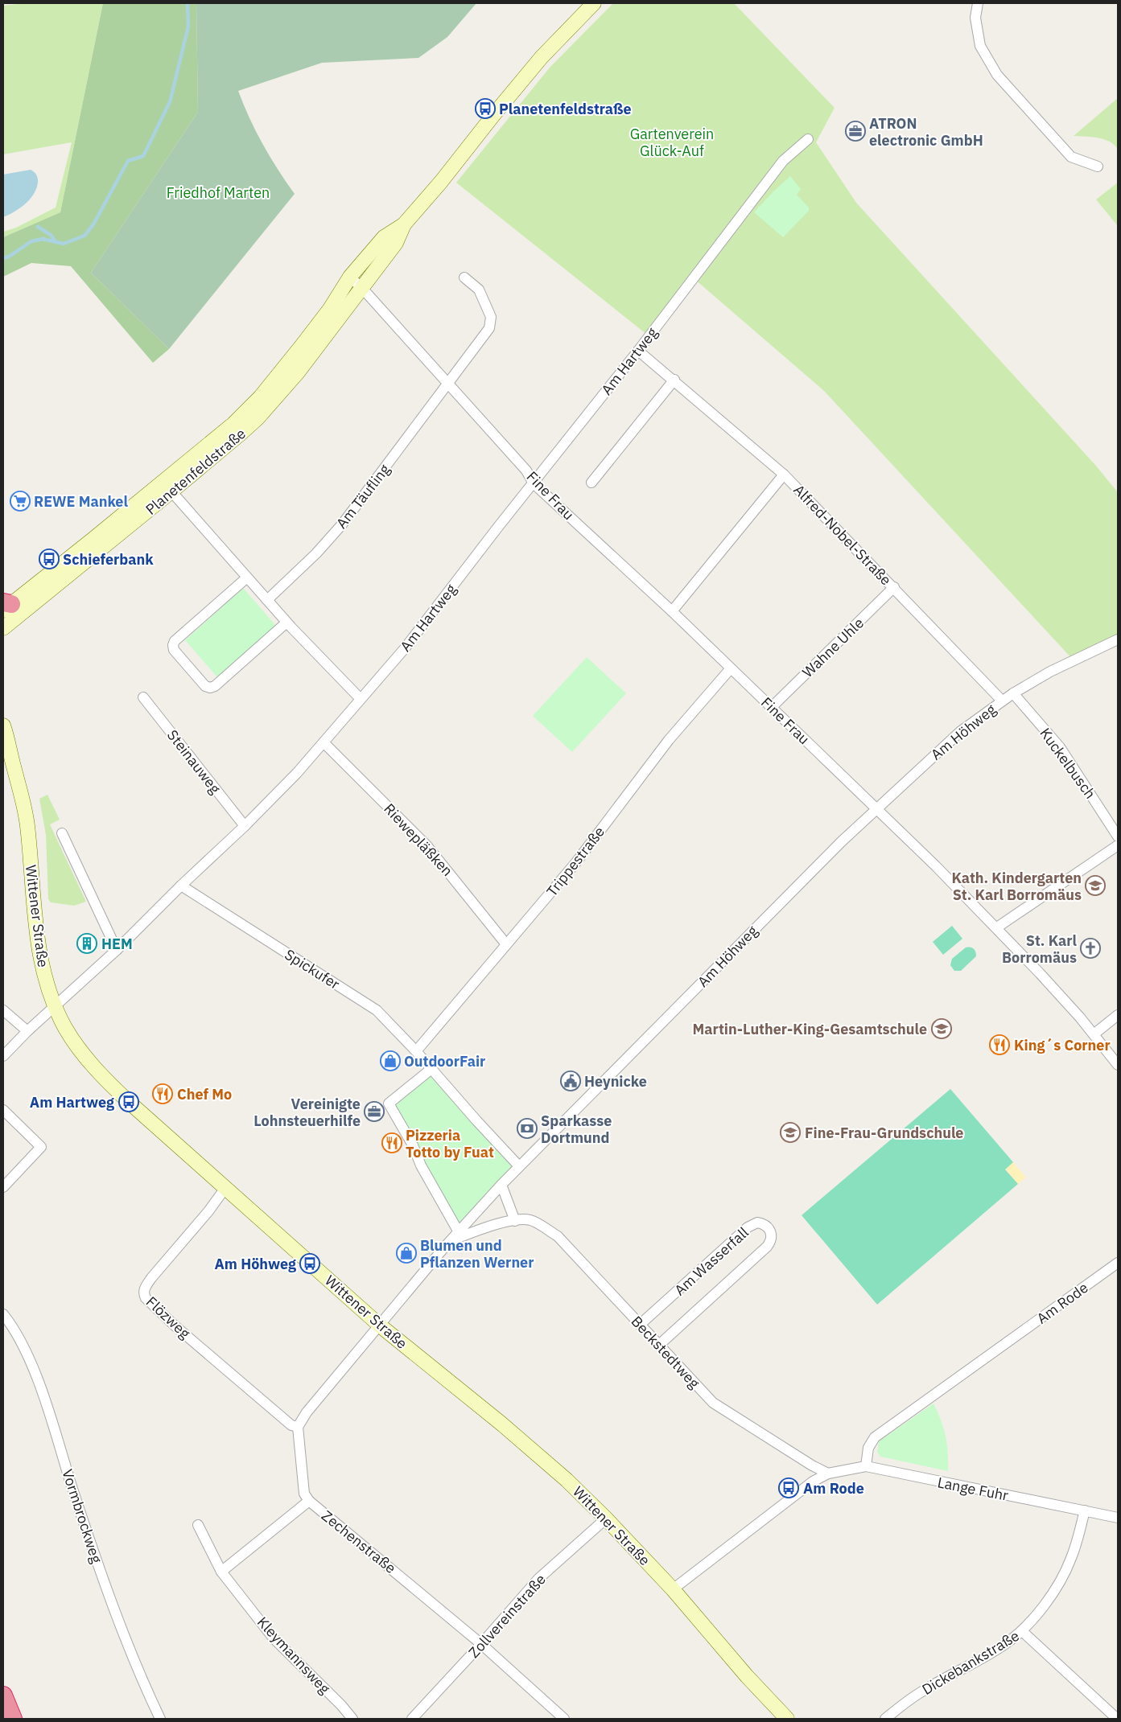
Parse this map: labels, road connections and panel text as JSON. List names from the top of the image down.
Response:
{
  "streets": {
    "street": [
      "Am Hartweg",
      "Planetenfeldstraße",
      "Fine Frau",
      "Am Täufling",
      "Alfred-Nobel-Straße",
      "Wahne Uhle",
      "Am Höhweg",
      "Steinauweg",
      "Kuckelbusch",
      "Riewepläßken",
      "Trippestraße",
      "Wittener Straße",
      "Spickufer",
      "Am Wasserfall",
      "Am Rode",
      "Flözweg",
      "Beckstedtweg",
      "Lange Fuhr",
      "Vormbrockweg",
      "Zechenstraße",
      "Zollvereinstraße",
      "Kleymannsweg",
      "Dickebankstraße"
    ]
  },
  "crossings": [
    ["Am Hartweg", "Fine Frau"],
    ["Am Hartweg", "Alfred-Nobel-Straße"],
    ["Am Hartweg", "Steinauweg"],
    ["Am Hartweg", "Riewepläßken"],
    ["Am Hartweg", "Wittener Straße"],
    ["Am Hartweg", "Spickufer"],
    ["Planetenfeldstraße", "Fine Frau"],
    ["Fine Frau", "Am Täufling"],
    ["Fine Frau", "Wahne Uhle"],
    ["Fine Frau", "Am Höhweg"],
    ["Fine Frau", "Trippestraße"],
    ["Alfred-Nobel-Straße", "Wahne Uhle"],
    ["Alfred-Nobel-Straße", "Am Höhweg"],
    ["Am Höhweg", "Kuckelbusch"],
    ["Am Höhweg", "Wittener Straße"],
    ["Am Höhweg", "Spickufer"],
    ["Am Höhweg", "Beckstedtweg"],
    ["Riewepläßken", "Trippestraße"],
    ["Trippestraße", "Spickufer"],
    ["Wittener Straße", "Flözweg"],
    ["Wittener Straße", "Zollvereinstraße"],
    ["Am Wasserfall", "Beckstedtweg"],
    ["Am Rode", "Lange Fuhr"],
    ["Flözweg", "Zechenstraße"],
    ["Beckstedtweg", "Lange Fuhr"],
    ["Lange Fuhr", "Dickebankstraße"],
    ["Zechenstraße", "Zollvereinstraße"]
  ],
  "parks": ["Gartenverein Glück-Auf", "Friedhof Marten"],
  "places": {
    "bus stop": [
      "Planetenfeldstraße",
      "Schieferbank",
      "Am Hartweg",
      "Am Höhweg",
      "Am Rode"
    ],
    "office": ["ATRON electronic GmbH", "Vereinigte Lohnsteuerhilfe"],
    "supermarket": ["REWE Mankel"],
    "school or university": ["Kath. Kindergarten St. Karl Borromäus", "Martin-Luther-King-Gesamtschule", "Fine-Frau-Grundschule"],
    "building": ["HEM"],
    "church": ["St. Karl Borromäus"],
    "restaurant": ["King´s Corner", "Chef Mo", "Pizzeria Totto by Fuat"],
    "shop": ["OutdoorFair", "Blumen und Pflanzen Werner"],
    "public building": ["Heynicke"],
    "bank": ["Sparkasse Dortmund"]
  }
}
